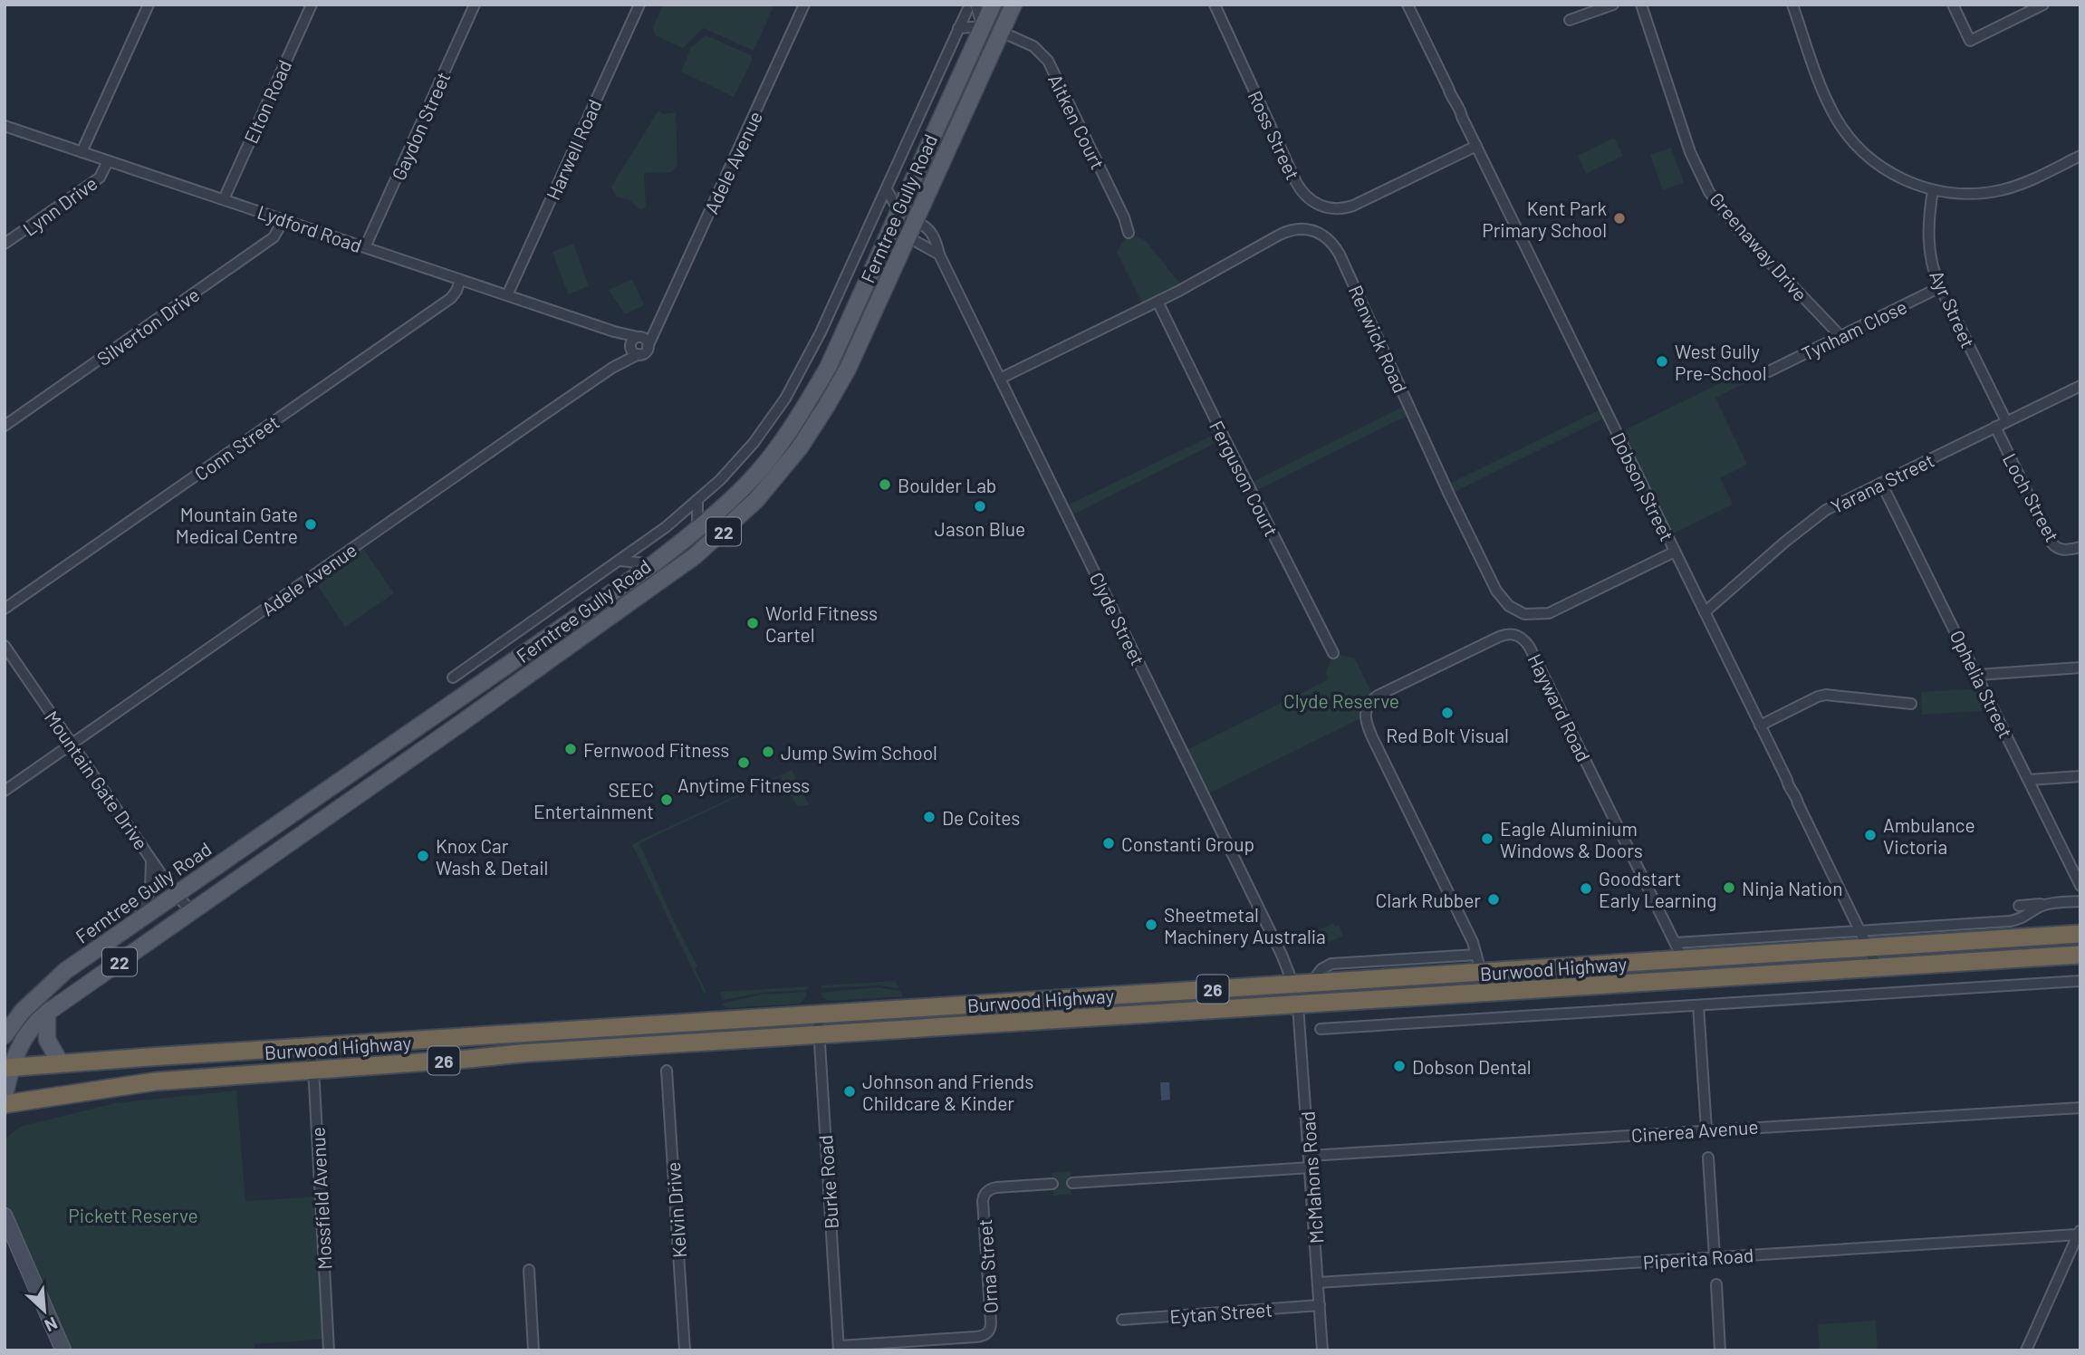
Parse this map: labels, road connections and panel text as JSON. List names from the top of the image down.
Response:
{
  "streets": {
    "highway": ["Burwood Highway", "26"],
    "main road": ["Ferntree Gully Road", "22"],
    "street": [
      "Elton Road",
      "Aitken Court",
      "Gaydon Street",
      "Ross Street",
      "Harwell Road",
      "Adele Avenue",
      "Lynn Drive",
      "Lydford Road",
      "Greenaway Drive",
      "Ayr Street",
      "Silverton Drive",
      "Tynham Close",
      "Renwick Road",
      "Conn Street",
      "Ferguson Court",
      "Yarana Street",
      "Dobson Street",
      "Loch Street",
      "Clyde Street",
      "Ophelia Street",
      "Hayward Road",
      "Mountain Gate Drive",
      "Cinerea Avenue",
      "McMahons Road",
      "Burke Road",
      "Mossfield Avenue",
      "Kelvin Drive",
      "Piperita Road",
      "Orna Street",
      "Eytan Street"
    ]
  },
  "crossings": [
    ["Elton Road", "Lydford Road"],
    ["Aitken Court", "Ferntree Gully Road"],
    ["Gaydon Street", "Lydford Road"],
    ["Ross Street", "Dobson Street"],
    ["Harwell Road", "Lydford Road"],
    ["Adele Avenue", "Lydford Road"],
    ["Adele Avenue", "Mountain Gate Drive"],
    ["Lynn Drive", "Lydford Road"],
    ["Ferntree Gully Road", "Clyde Street"],
    ["Ferntree Gully Road", "Mountain Gate Drive"],
    ["Ferntree Gully Road", "Burwood Highway"],
    ["Lydford Road", "Silverton Drive"],
    ["Lydford Road", "Conn Street"],
    ["Greenaway Drive", "Tynham Close"],
    ["Ayr Street", "Tynham Close"],
    ["Ayr Street", "Yarana Street"],
    ["Renwick Road", "Ferguson Court"],
    ["Renwick Road", "Dobson Street"],
    ["Renwick Road", "Clyde Street"],
    ["Yarana Street", "Dobson Street"],
    ["Yarana Street", "Loch Street"],
    ["Yarana Street", "Ophelia Street"],
    ["Dobson Street", "Burwood Highway"],
    ["Clyde Street", "Burwood Highway"],
    ["Hayward Road", "Burwood Highway"],
    ["Burwood Highway", "McMahons Road"],
    ["Burwood Highway", "Burke Road"],
    ["Burwood Highway", "Mossfield Avenue"],
    ["Cinerea Avenue", "McMahons Road"],
    ["McMahons Road", "Piperita Road"],
    ["McMahons Road", "Eytan Street"],
    ["Burke Road", "Orna Street"]
  ],
  "parks": ["Clyde Reserve", "Pickett Reserve"],
  "places": [
    "Kent Park Primary School",
    "West Gully Pre-School",
    "Boulder Lab",
    "Jason Blue",
    "Mountain Gate Medical Centre",
    "World Fitness Cartel",
    "Red Bolt Visual",
    "Fernwood Fitness",
    "Jump Swim School",
    "Anytime Fitness",
    "SEEC Entertainment",
    "De Coites",
    "Ambulance Victoria",
    "Eagle Aluminium Windows & Doors",
    "Constanti Group",
    "Knox Car Wash & Detail",
    "Ninja Nation",
    "Goodstart Early Learning",
    "Clark Rubber",
    "Sheetmetal Machinery Australia",
    "Dobson Dental",
    "Johnson and Friends Childcare & Kinder"
  ],
  "north": "bottom right"
}
